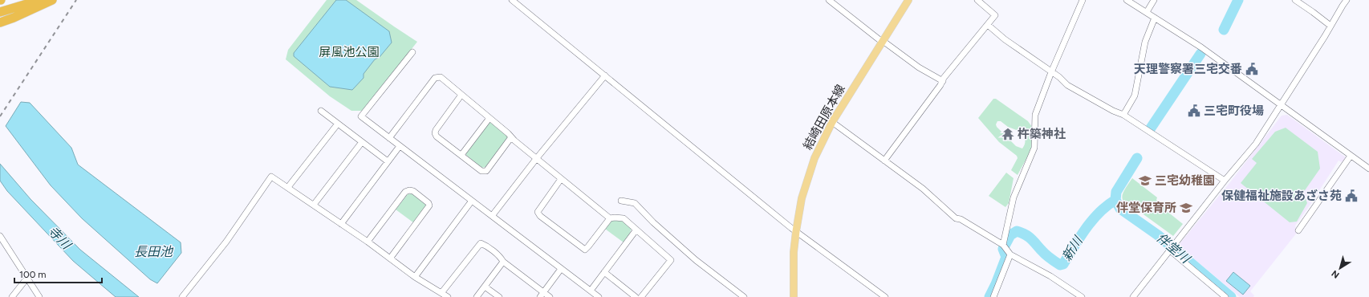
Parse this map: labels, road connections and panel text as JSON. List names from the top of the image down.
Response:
{
  "streets": {
    "main road": ["結崎田原本線"]
  },
  "water": [
    "寺川",
    "伴堂川",
    "新川",
    "長田池"
  ],
  "parks": ["屏風池公園"],
  "places": {
    "public building": ["天理警察署三宅交番", "三宅町役場", "保健福祉施設あざさ苑"],
    "temple": ["杵築神社"],
    "school or university": ["三宅幼稚園", "伴堂保育所"]
  },
  "scale_bar": "100 m",
  "north": "bottom left"
}
